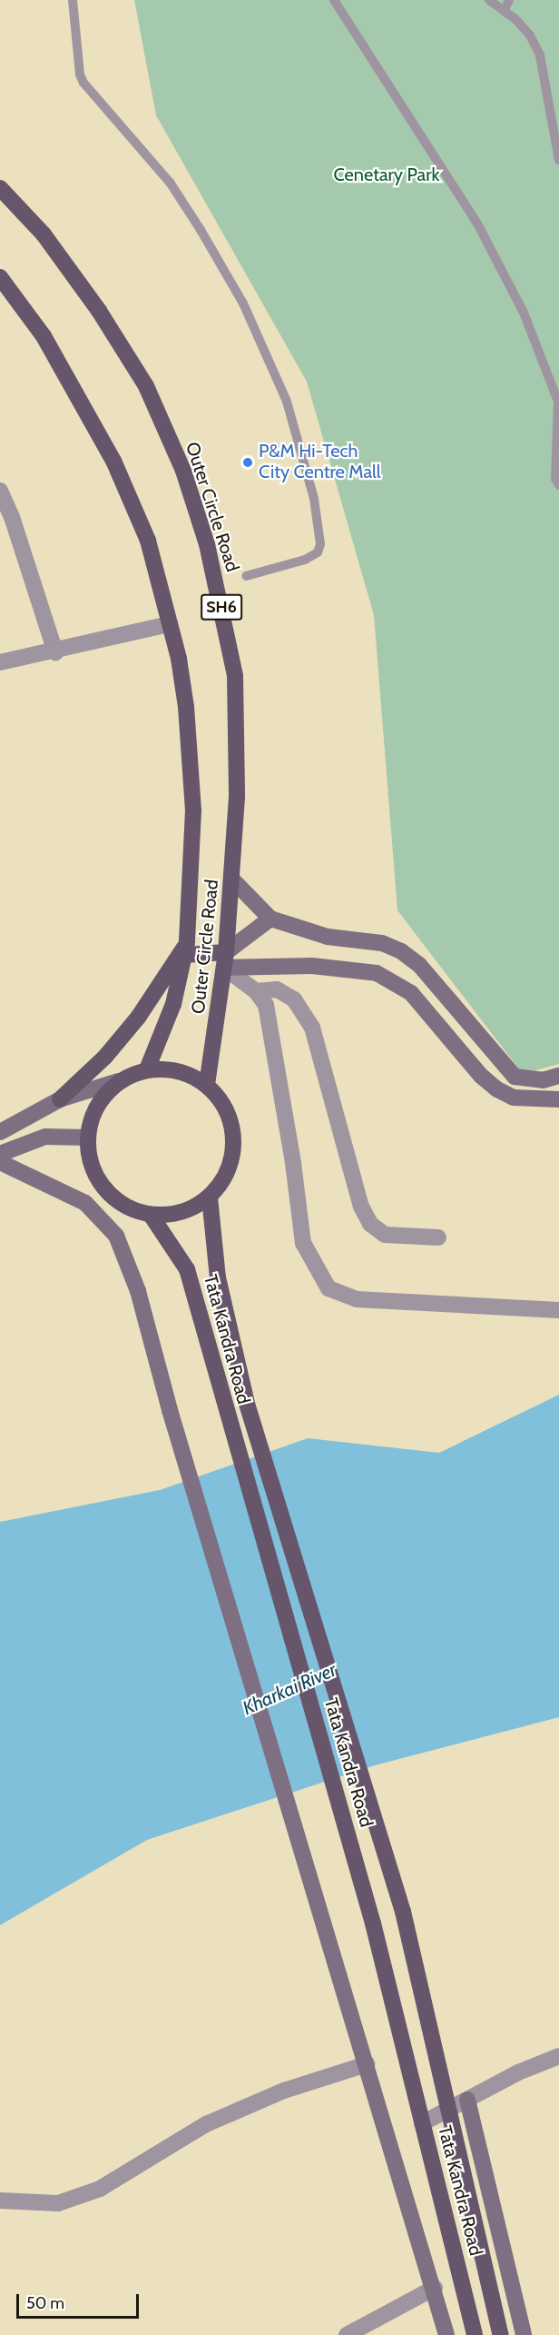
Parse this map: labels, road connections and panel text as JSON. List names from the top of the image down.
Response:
{
  "streets": {
    "main road": ["Outer Circle Road", "SH6", "Tata Kandra Road"]
  },
  "crossings": [
    ["Outer Circle Road", "Tata Kandra Road"]
  ],
  "water": ["Kharkai River"],
  "parks": ["Cenetary Park"],
  "places": ["P&M Hi-Tech City Centre Mall"],
  "scale_bar": "50 m"
}
